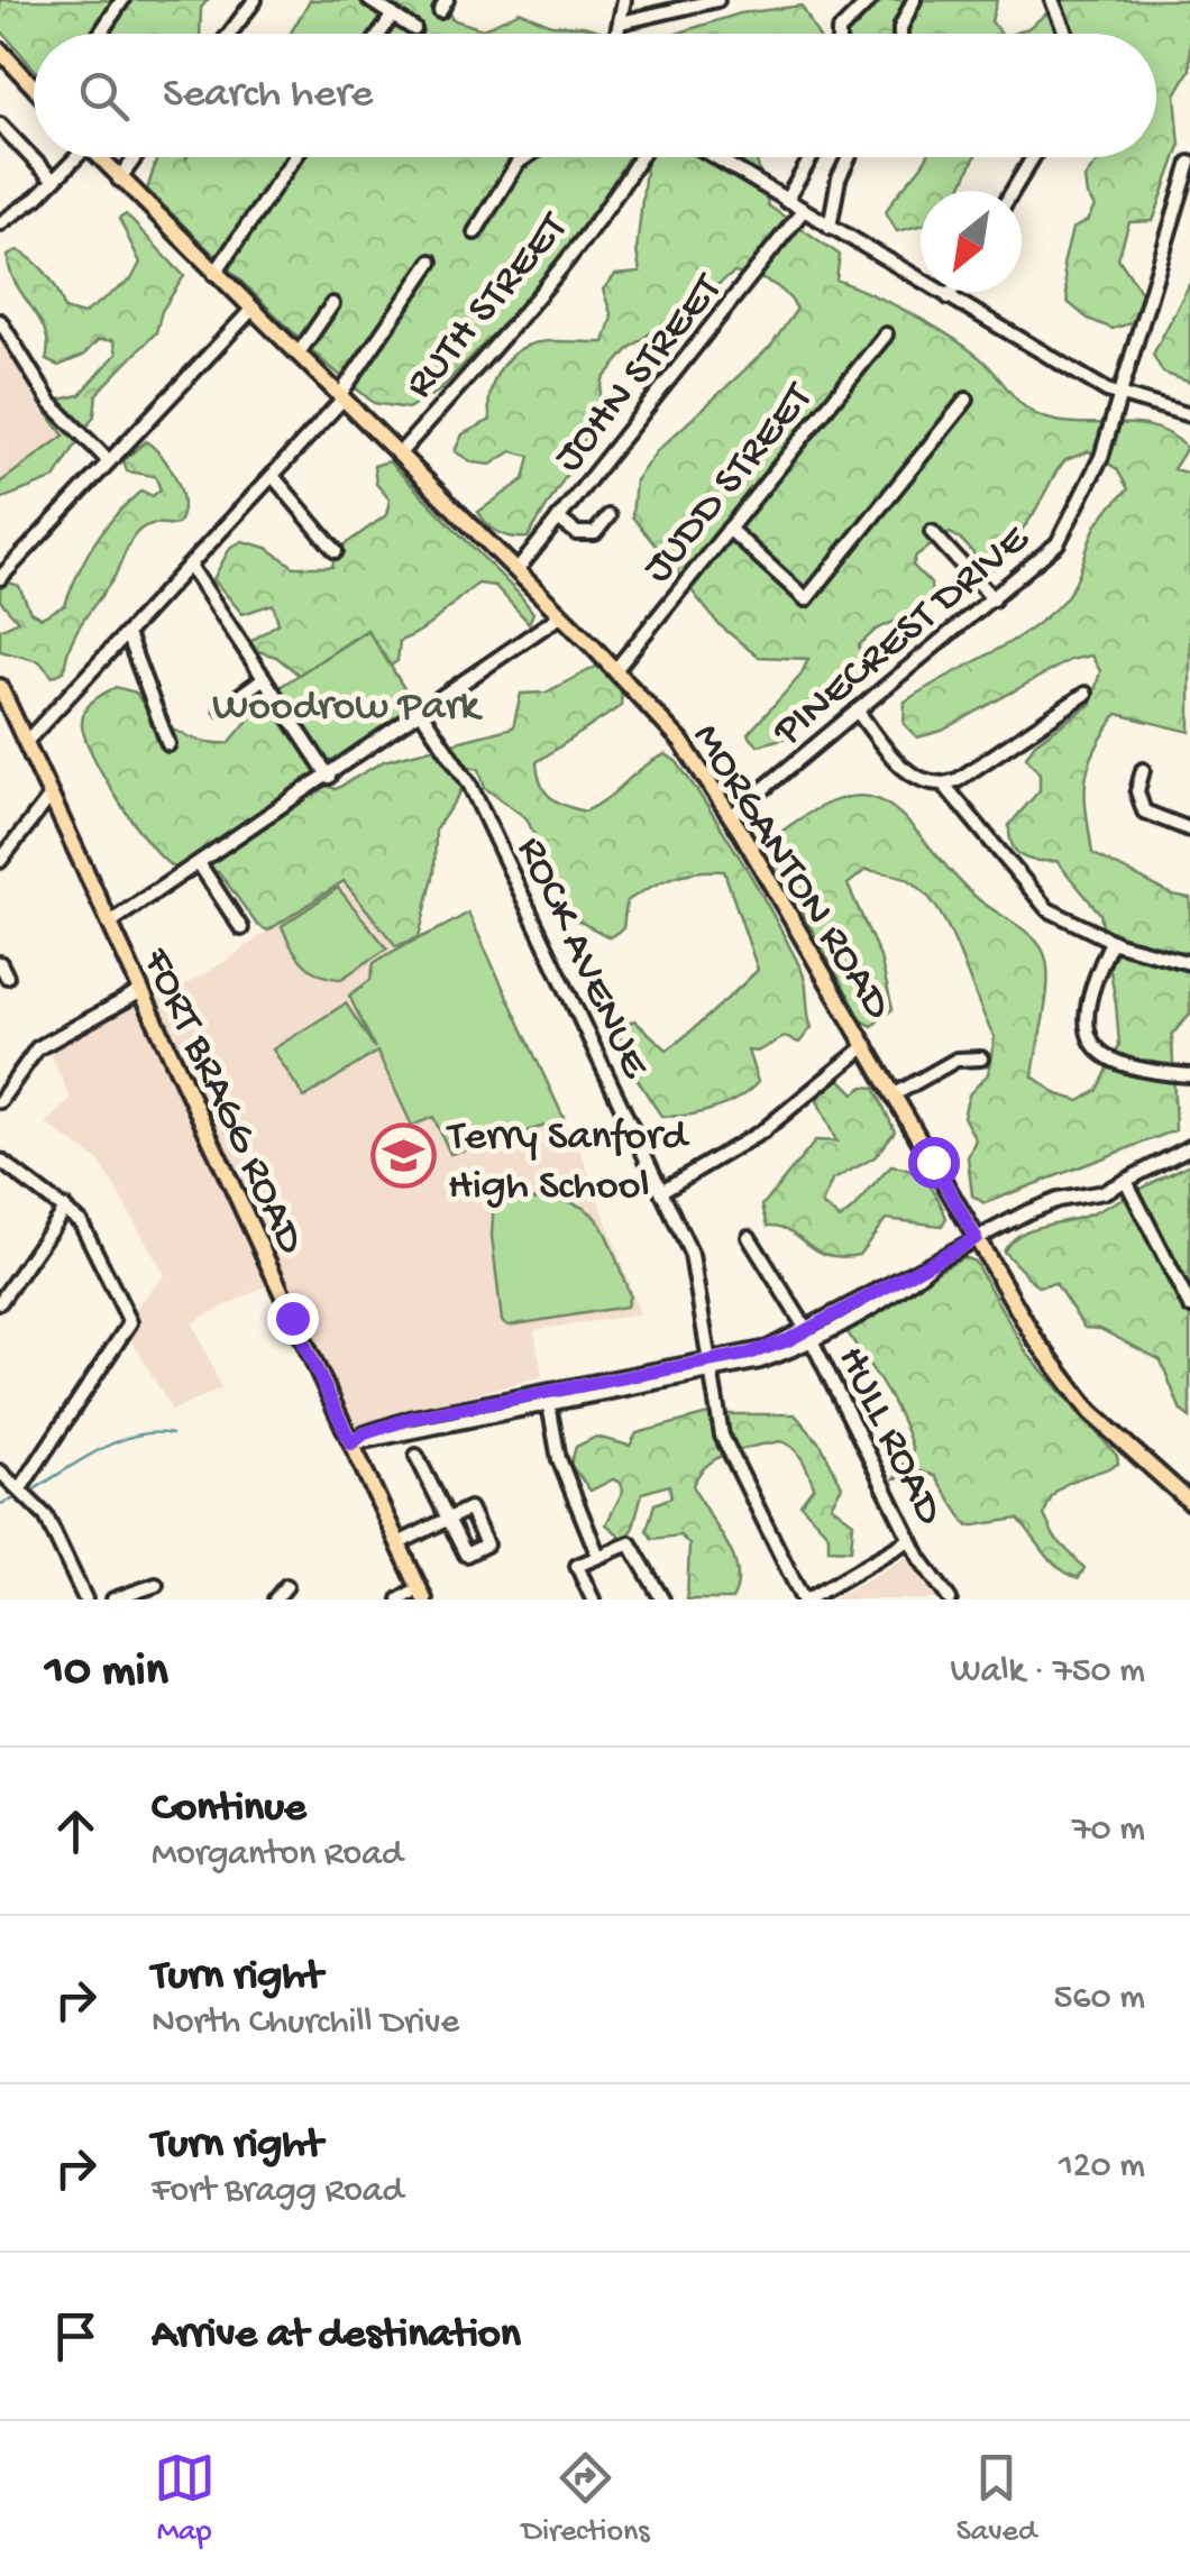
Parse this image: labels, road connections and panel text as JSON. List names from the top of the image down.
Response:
{
  "streets": {
    "main road": ["MORGANTON ROAD", "FORT BRAGG ROAD"],
    "street": [
      "RUTH STREET",
      "JOHN STREET",
      "JUDD STREET",
      "PINECREST DRIVE",
      "ROCK AVENUE",
      "HULL ROAD"
    ]
  },
  "crossings": [
    ["RUTH STREET", "MORGANTON ROAD"],
    ["JOHN STREET", "MORGANTON ROAD"],
    ["JUDD STREET", "MORGANTON ROAD"],
    ["PINECREST DRIVE", "MORGANTON ROAD"]
  ],
  "parks": ["Woodrow Park"],
  "places": {
    "school or university": ["Terry Sanford High School"]
  },
  "north": "bottom left",
  "page": {
    "search": "Search here",
    "heading": ["10 min", "Walk · 750 m"],
    "list": [
      ["Continue", "Morganton Road", "70 m"],
      ["Turn right", "North Churchill Drive", "560 m"],
      ["Turn right", "Fort Bragg Road", "120 m"],
      "Arrive at destination"
    ],
    "nav": ["Map", "Directions", "Saved"]
  }
}
